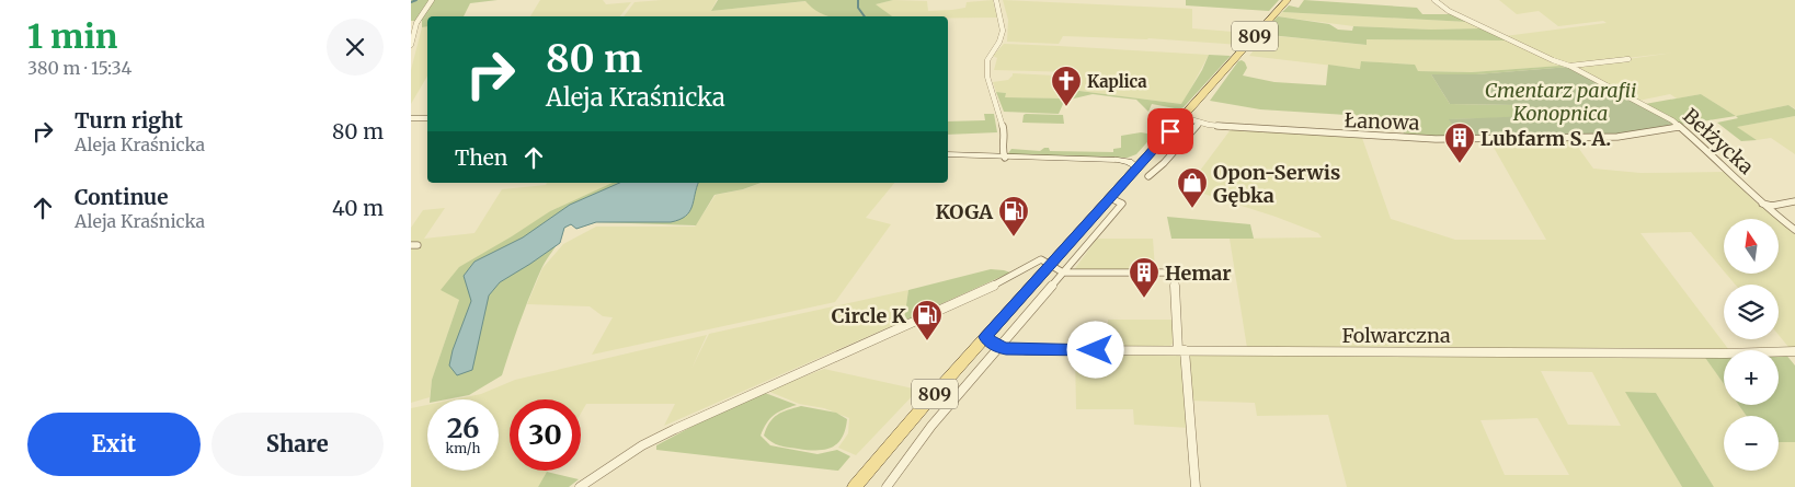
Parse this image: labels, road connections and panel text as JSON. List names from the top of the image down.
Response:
{
  "streets": {
    "main road": ["809"],
    "street": ["Łanowa", "Bełżycka", "Folwarczna"]
  },
  "crossings": [
    ["809", "Łanowa"],
    ["Łanowa", "Bełżycka"]
  ],
  "parks": ["Cmentarz parafii Konopnica"],
  "places": {
    "church": ["Kaplica"],
    "building": ["Lubfarm S. A.", "Hemar"],
    "shop": ["Opon-Serwis Gębka"],
    "fuel station": ["KOGA", "Circle K"]
  },
  "north": "top",
  "page": {
    "heading": ["1 min", "380 m · 15:34"],
    "turn": ["80 m", "Aleja Kraśnicka"],
    "list": [
      {
        "name": "Turn right",
        "note": "Aleja Kraśnicka",
        "value": "80 m"
      },
      {
        "name": "Continue",
        "note": "Aleja Kraśnicka",
        "value": "40 m"
      }
    ],
    "then": "Then",
    "map_buttons": ["+", "−"],
    "speed": "26 km/h",
    "limit": "30",
    "buttons": ["Exit", "Share"]
  }
}
